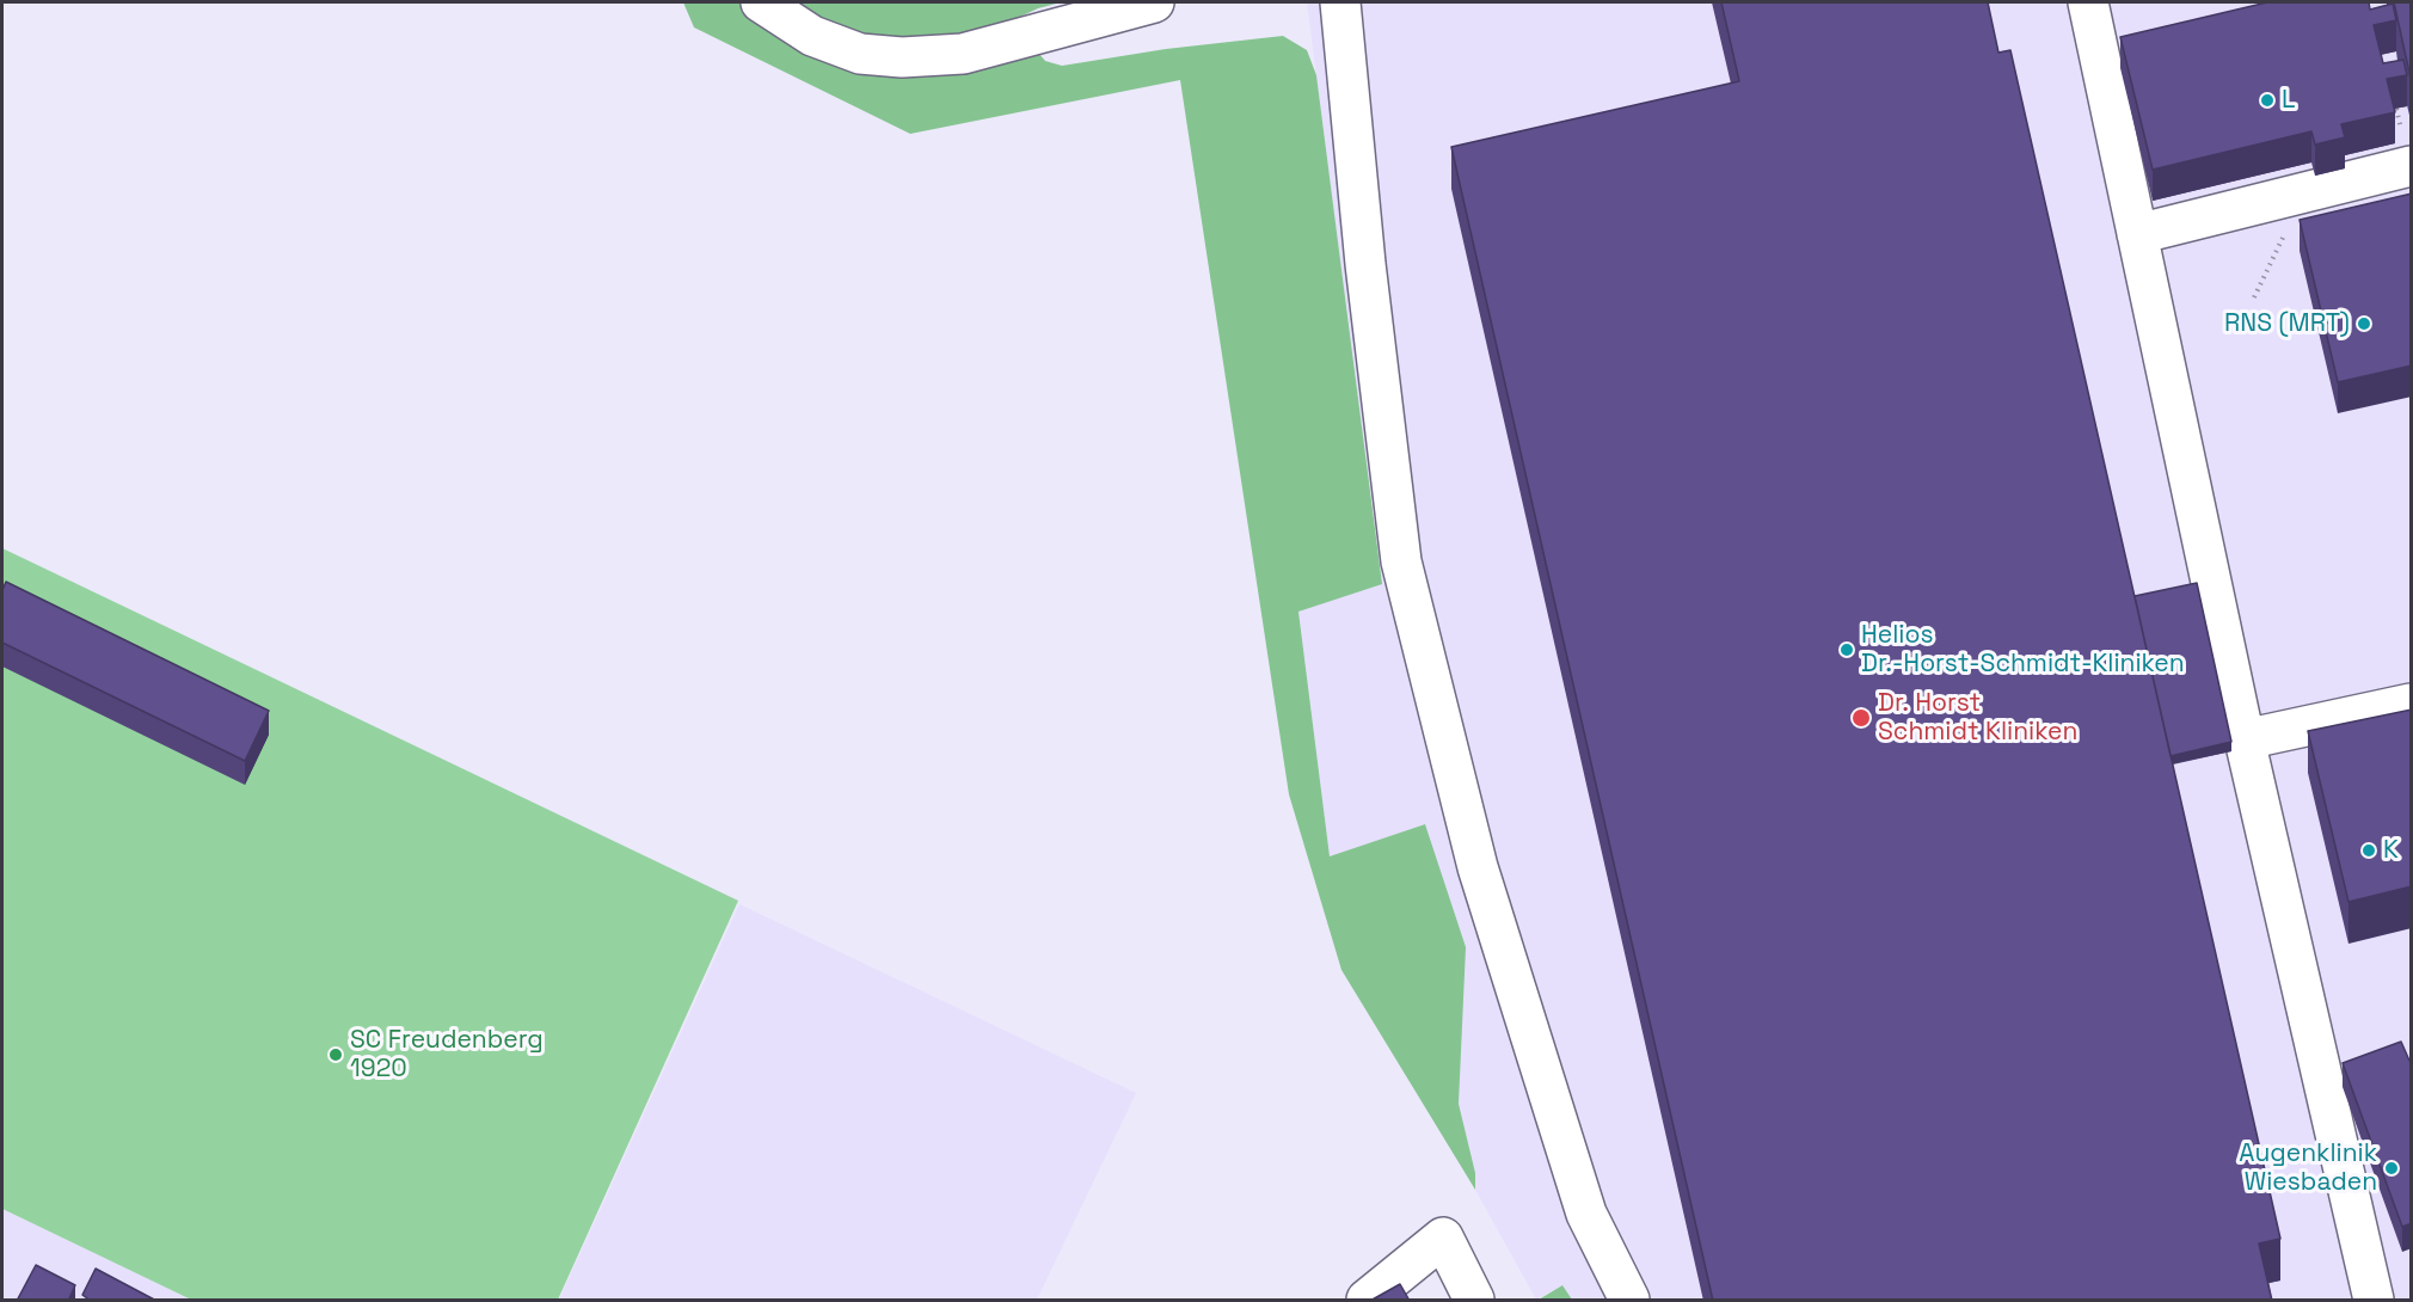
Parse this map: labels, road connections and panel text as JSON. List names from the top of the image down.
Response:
{
  "places": [
    "L",
    "RNS (MRT)",
    "Helios Dr.-Horst-Schmidt-Kliniken",
    "Dr. Horst Schmidt Kliniken",
    "K",
    "SC Freudenberg 1920",
    "Augenklinik Wiesbaden"
  ]
}
